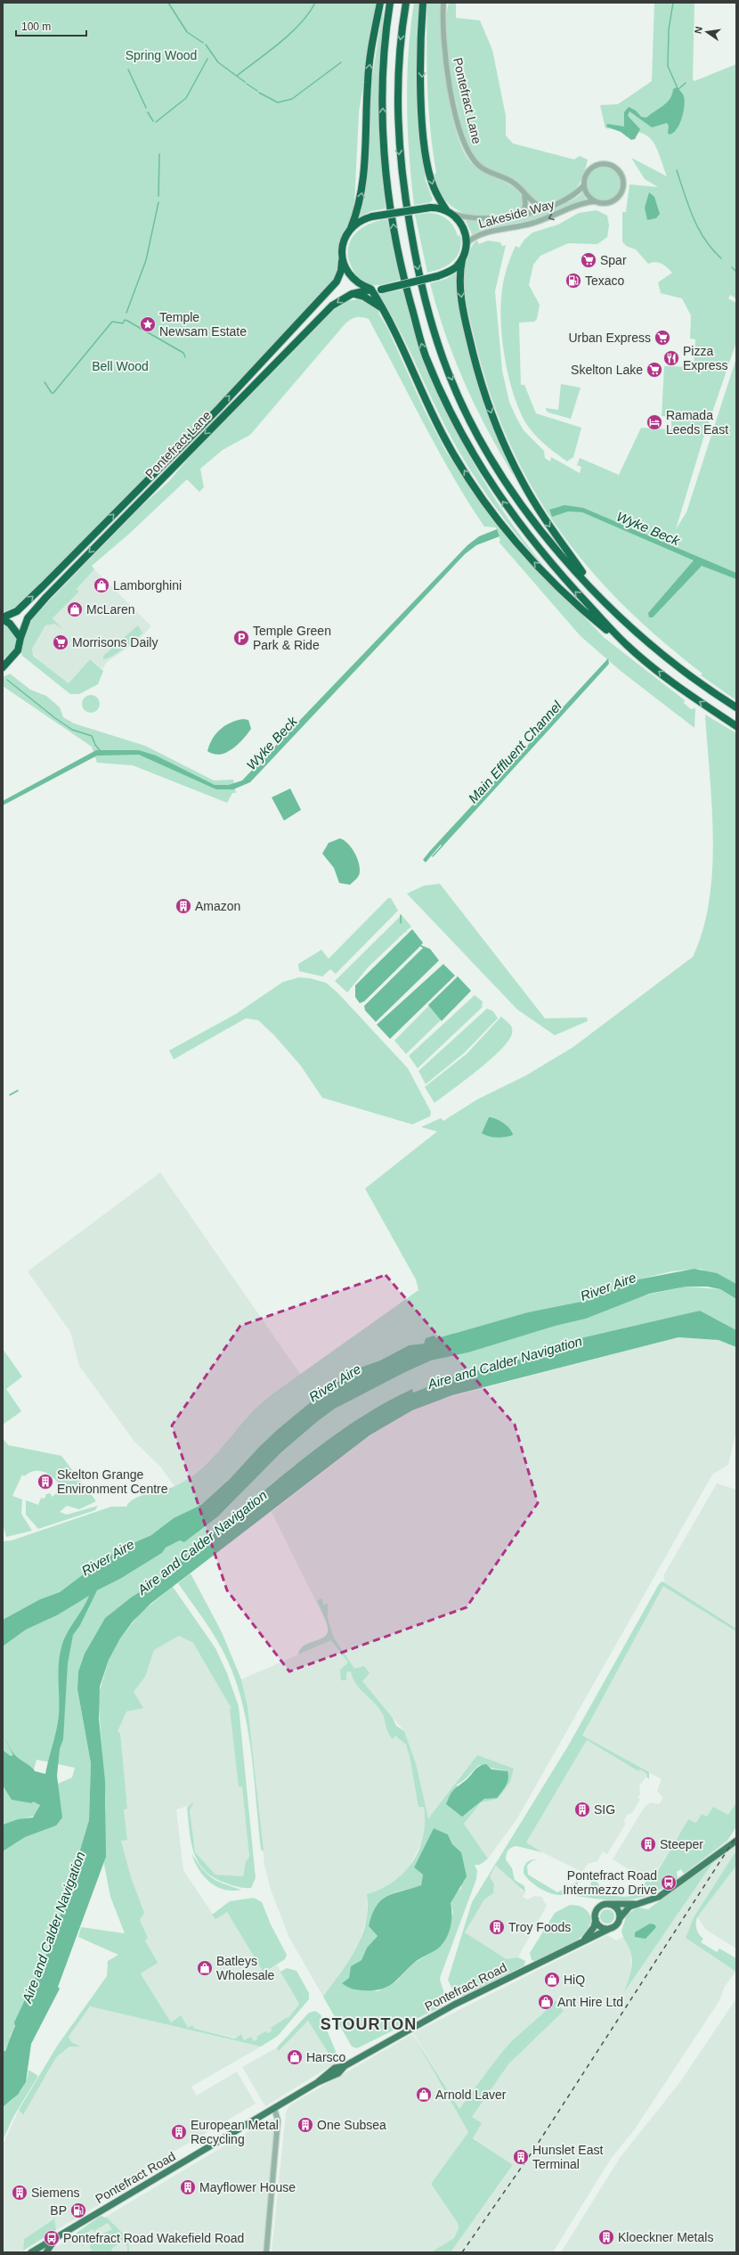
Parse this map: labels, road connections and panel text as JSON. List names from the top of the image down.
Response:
{
  "streets": {
    "highway": ["Pontefract Lane"],
    "main road": ["Pontefract Road"],
    "street": ["Lakeside Way"]
  },
  "crossings": [
    ["Pontefract Lane", "Lakeside Way"]
  ],
  "districts": ["STOURTON"],
  "water": [
    "Wyke Beck",
    "Main Effluent Channel",
    "River Aire",
    "Aire and Calder Navigation"
  ],
  "parks": ["Spring Wood", "Bell Wood"],
  "places": {
    "supermarket": [
      "Spar",
      "Urban Express",
      "Skelton Lake",
      "Morrisons Daily"
    ],
    "fuel station": ["Texaco", "BP"],
    "place": ["Temple Newsam Estate"],
    "restaurant": ["Pizza Express"],
    "hotel": ["Ramada Leeds East"],
    "shop": [
      "Lamborghini",
      "McLaren",
      "Batleys Wholesale",
      "HiQ",
      "Ant Hire Ltd",
      "Harsco",
      "Arnold Laver"
    ],
    "parking": ["Temple Green Park & Ride"],
    "building": [
      "Amazon",
      "Skelton Grange Environment Centre",
      "SIG",
      "Steeper",
      "Troy Foods",
      "One Subsea",
      "European Metal Recycling",
      "Hunslet East Terminal",
      "Mayflower House",
      "Siemens",
      "Kloeckner Metals"
    ],
    "bus stop": ["Pontefract Road Intermezzo Drive", "Pontefract Road Wakefield Road"]
  },
  "scale_bar": "100 m",
  "north": "left"
}
